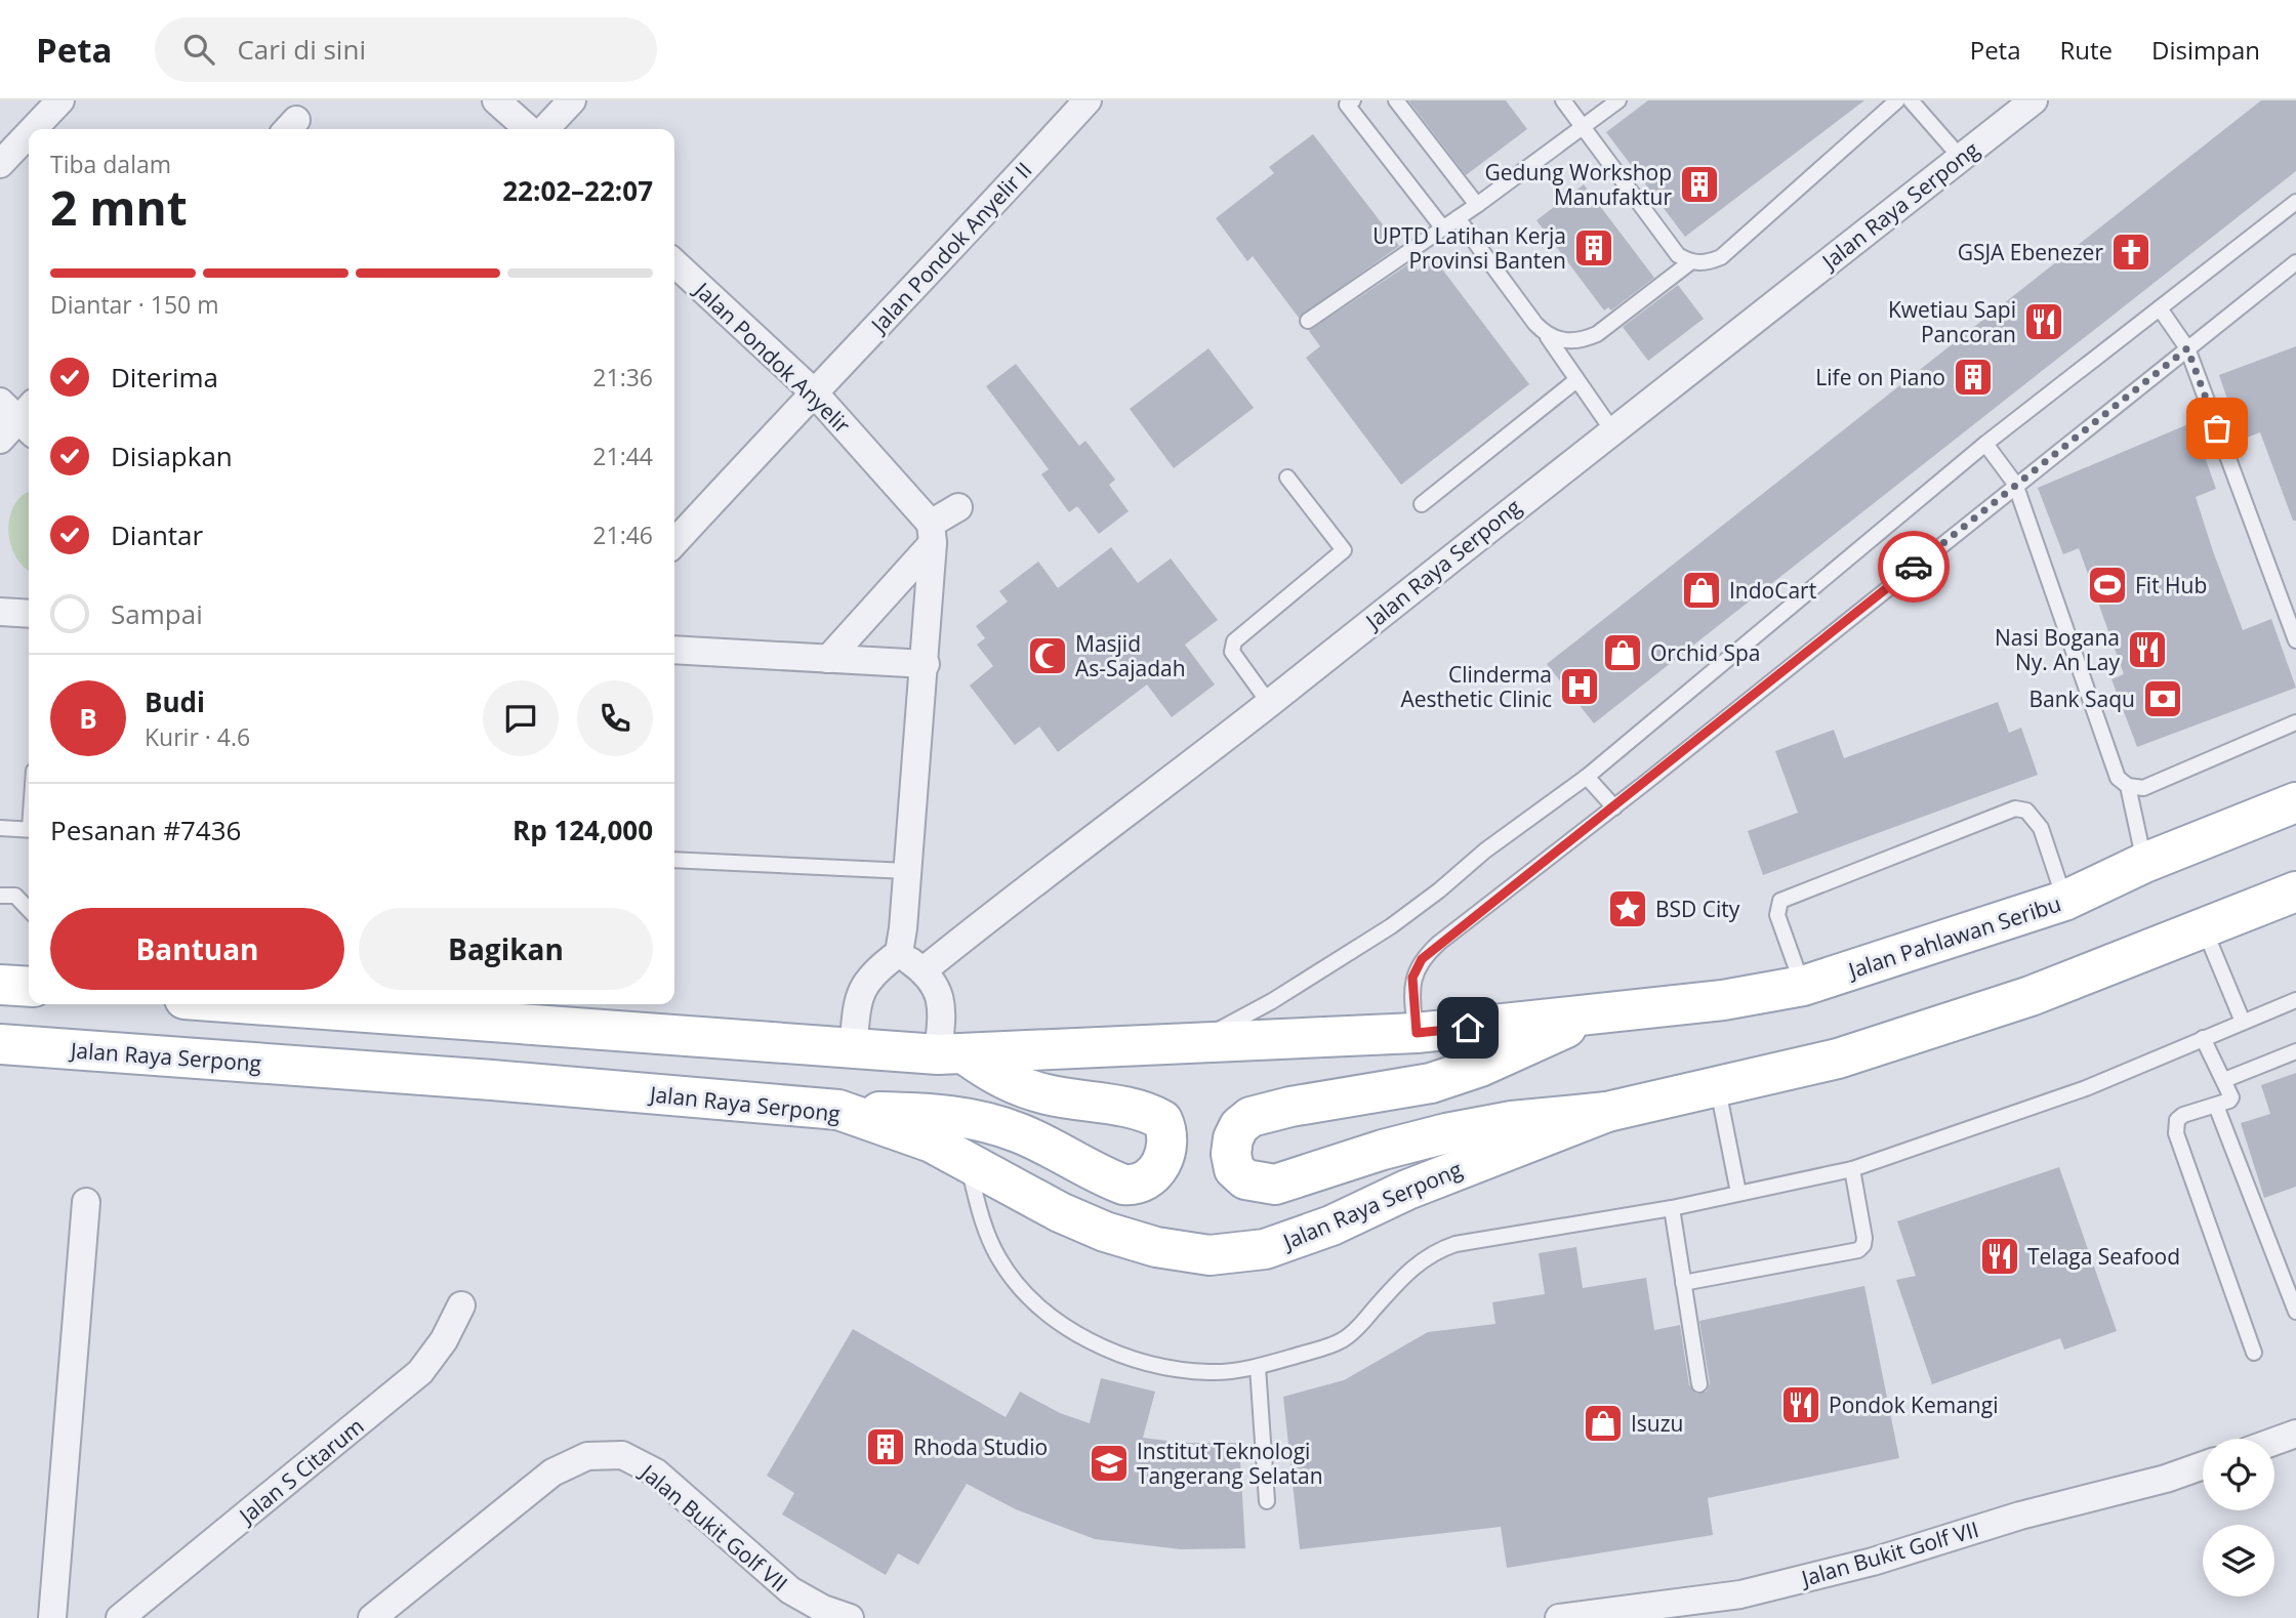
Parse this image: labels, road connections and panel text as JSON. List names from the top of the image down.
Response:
{
  "streets": {
    "main road": ["Jalan Raya Serpong", "Jalan Pahlawan Seribu"],
    "street": [
      "Jalan Pondok Anyelir II",
      "Jalan Pondok Anyelir",
      "Jalan S Citarum",
      "Jalan Bukit Golf VII"
    ]
  },
  "crossings": [
    ["Jalan Pondok Anyelir II", "Jalan Pondok Anyelir"]
  ],
  "places": {
    "building": [
      "Gedung Workshop Manufaktur",
      "UPTD Latihan Kerja Provinsi Banten",
      "Life on Piano",
      "Rhoda Studio"
    ],
    "church": ["GSJA Ebenezer"],
    "restaurant": [
      "Kwetiau Sapi Pancoran",
      "Nasi Bogana Ny. An Lay",
      "Telaga Seafood",
      "Pondok Kemangi"
    ],
    "sports": ["Fit Hub"],
    "shop": ["IndoCart", "Orchid Spa", "Isuzu"],
    "mosque": ["Masjid As-Sajadah"],
    "hospital": ["Clinderma Aesthetic Clinic"],
    "bank": ["Bank Saqu"],
    "place": ["BSD City"],
    "school or university": ["Institut Teknologi Tangerang Selatan"]
  },
  "page": {
    "header": "Peta",
    "search": "Cari di sini",
    "nav": ["Peta", "Rute", "Disimpan"],
    "heading": ["2 mnt", "Tiba dalam", "22:02–22:07"],
    "panel": [
      "Budi",
      "Kurir · 4.6",
      "Pesanan #7436",
      "Rp 124,000"
    ],
    "bar": "Diantar · 150 m",
    "list": [
      ["Diterima", "21:36"],
      ["Disiapkan", "21:44"],
      ["Diantar", "21:46"],
      "Sampai"
    ],
    "round": "B",
    "buttons": ["Bantuan", "Bagikan"]
  }
}
